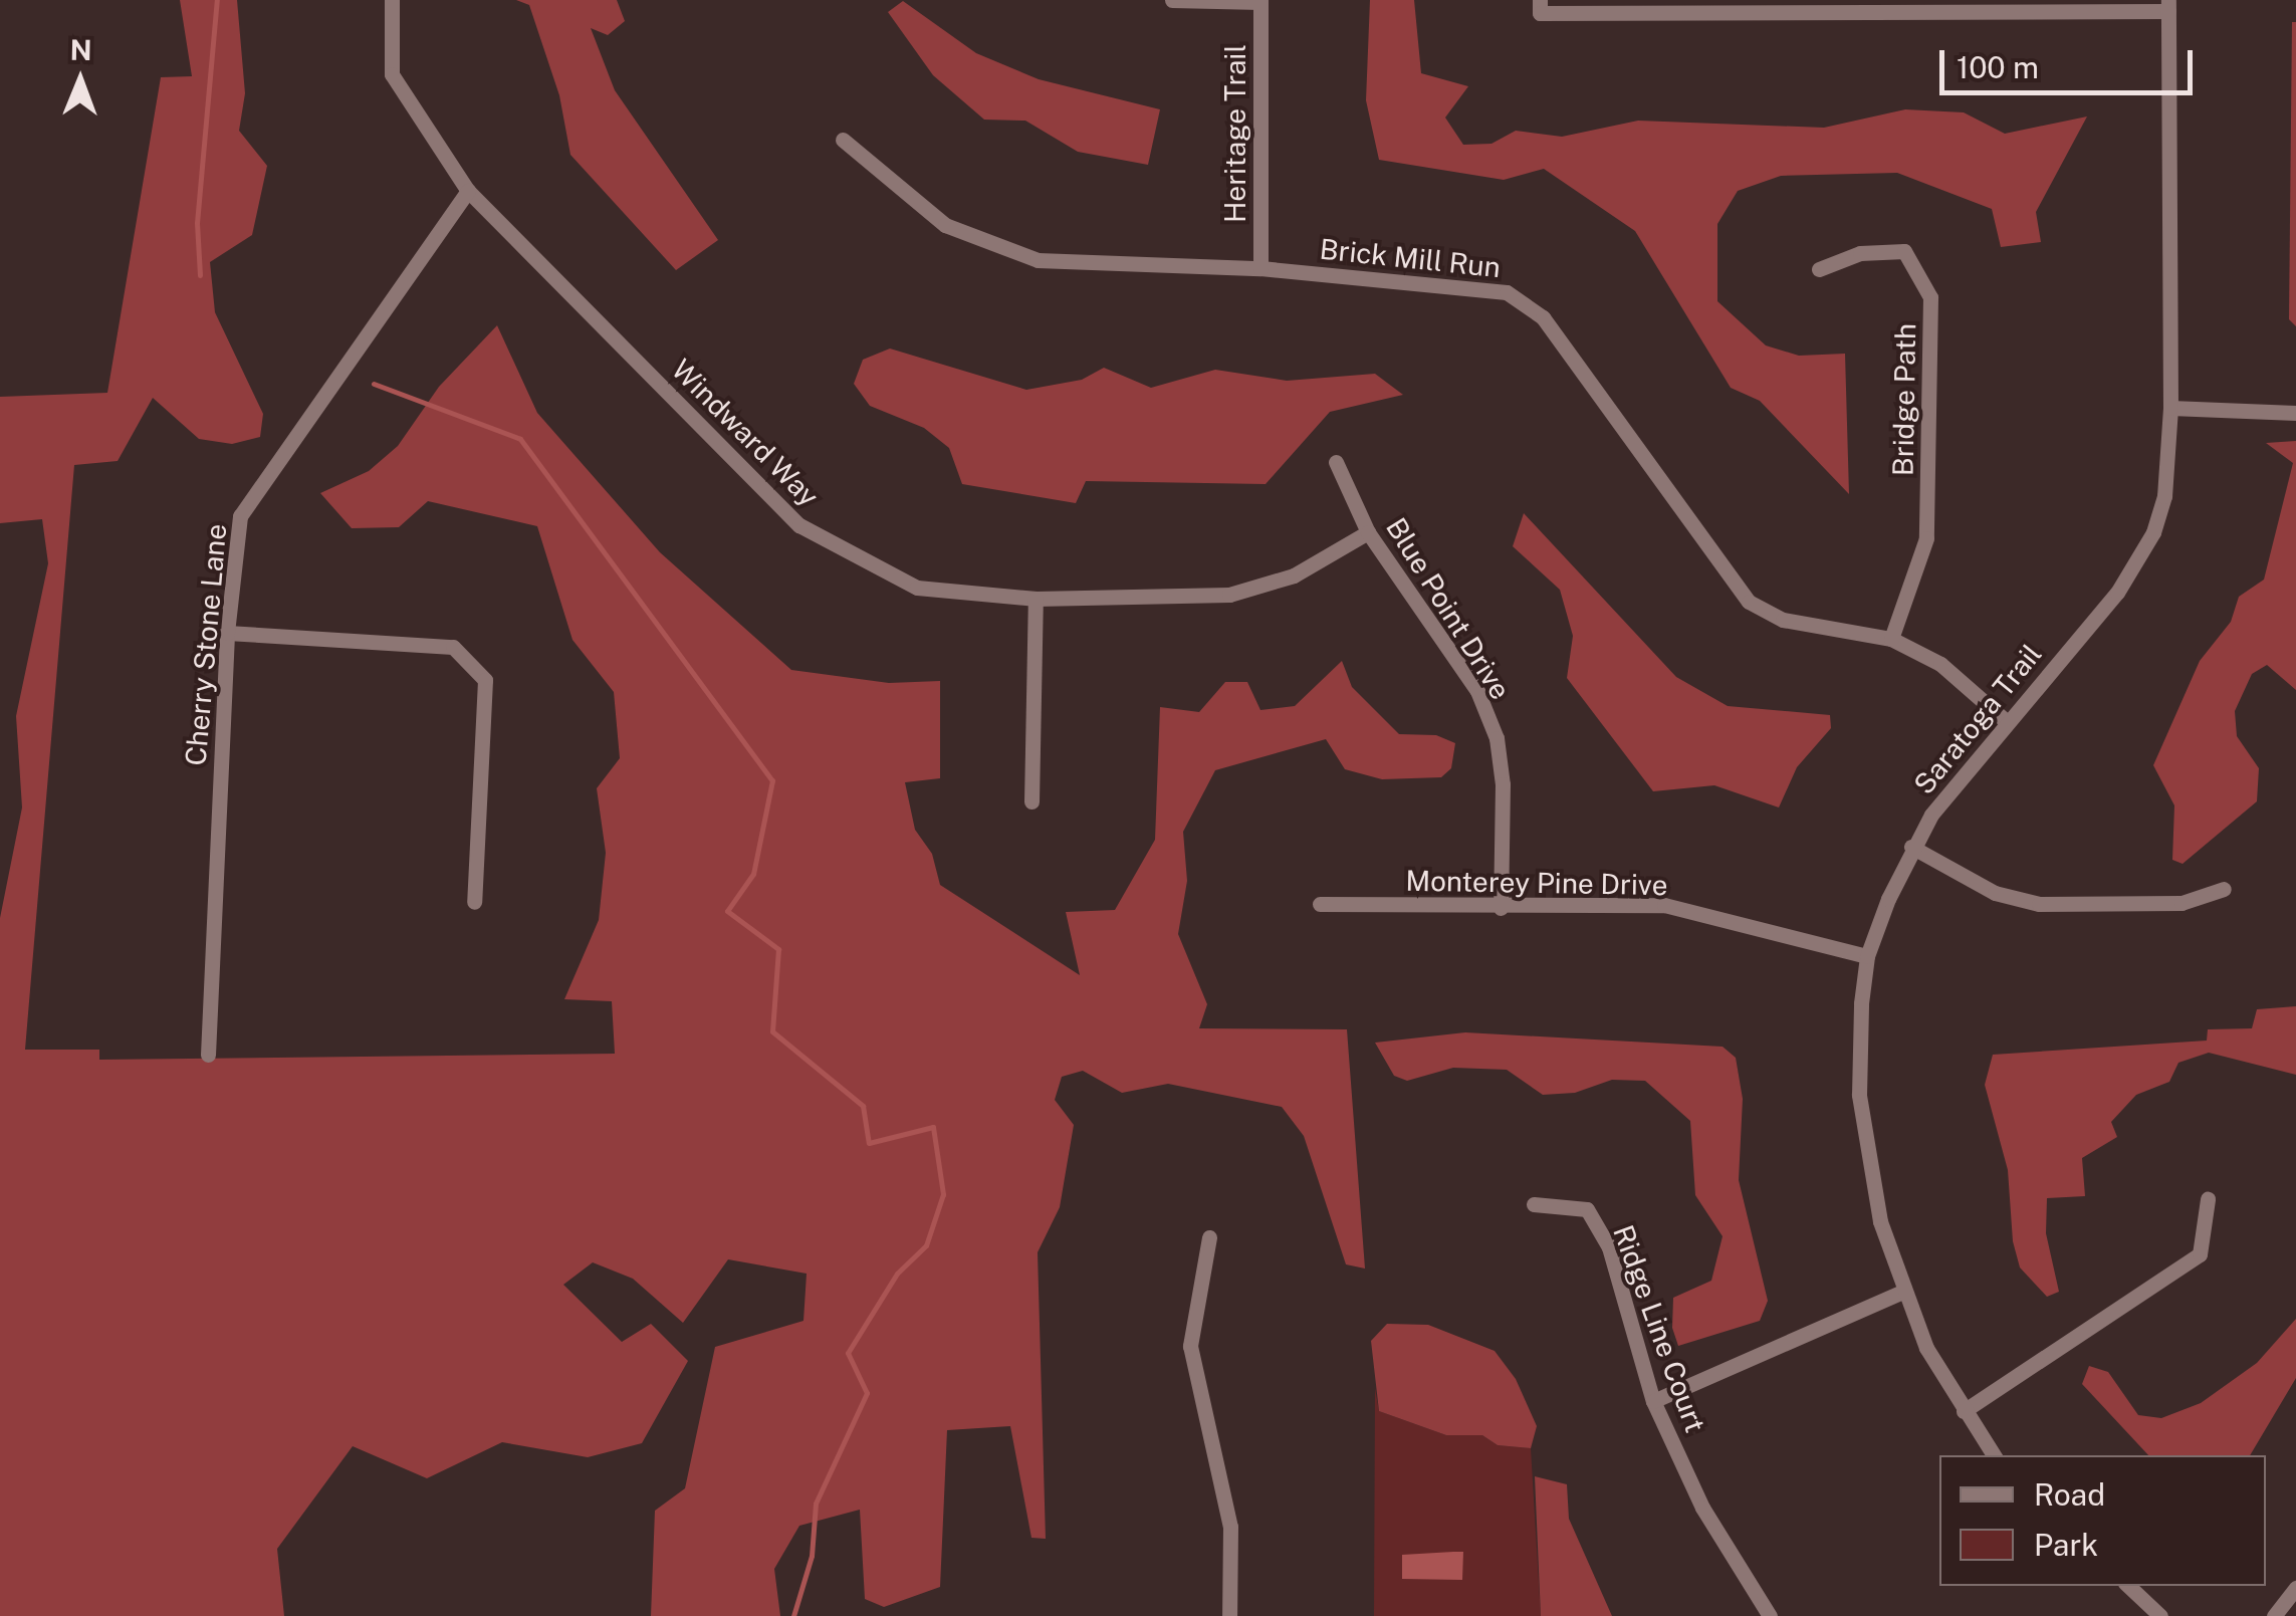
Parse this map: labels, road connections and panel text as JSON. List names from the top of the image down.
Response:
{
  "streets": {
    "street": [
      "Heritage Trail",
      "Brick Mill Run",
      "Bridge Path",
      "Windward Way",
      "Blue Point Drive",
      "Cherry Stone Lane",
      "Saratoga Trail",
      "Monterey Pine Drive",
      "Ridge Line Court"
    ]
  },
  "crossings": [
    ["Heritage Trail", "Brick Mill Run"],
    ["Brick Mill Run", "Bridge Path"],
    ["Brick Mill Run", "Saratoga Trail"],
    ["Windward Way", "Blue Point Drive"],
    ["Windward Way", "Cherry Stone Lane"],
    ["Blue Point Drive", "Monterey Pine Drive"],
    ["Saratoga Trail", "Monterey Pine Drive"]
  ],
  "legend": ["Road", "Park"],
  "scale_bar": "100 m",
  "north": "top"
}
